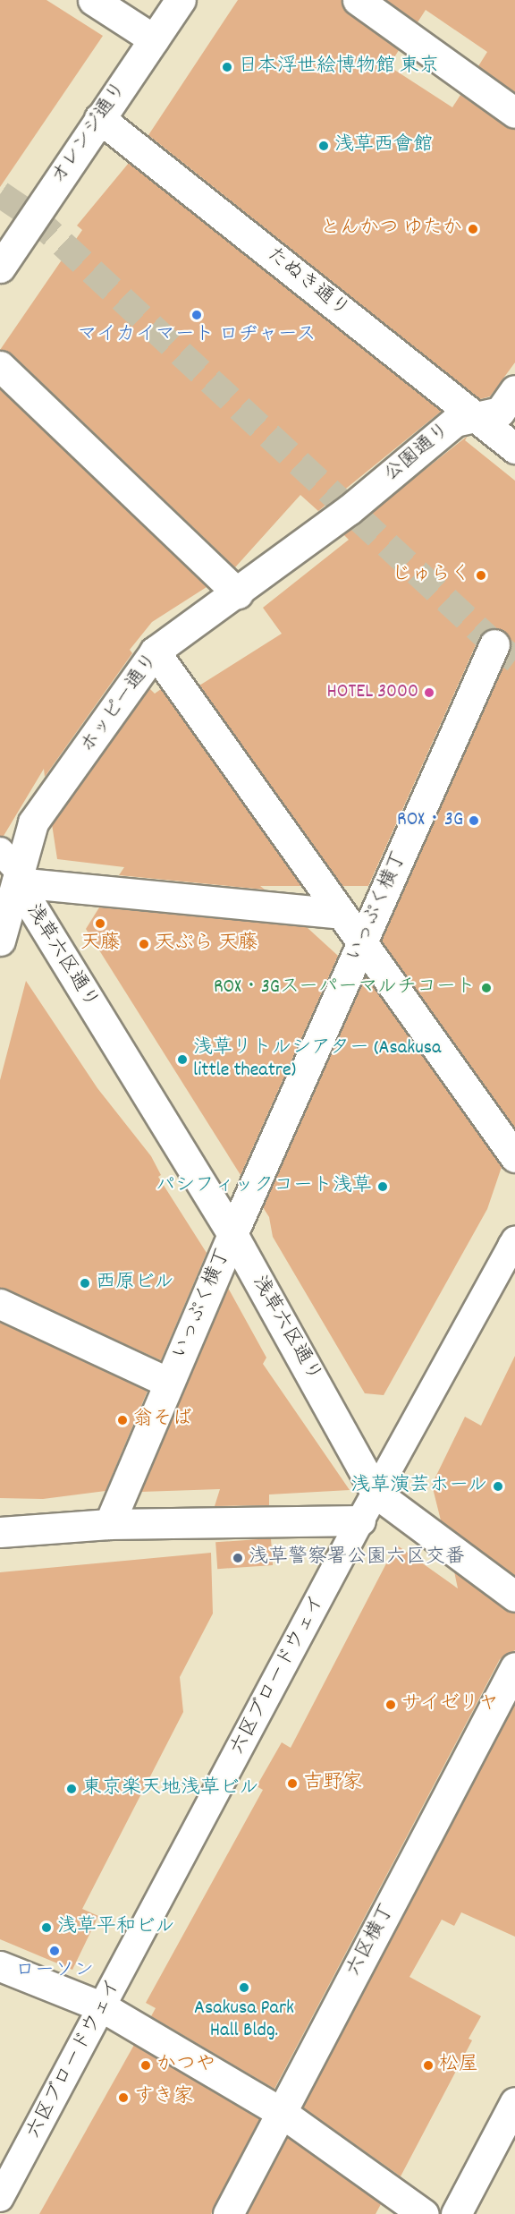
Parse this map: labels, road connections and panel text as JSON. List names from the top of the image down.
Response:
{
  "streets": {
    "street": [
      "オレンジ通り",
      "たぬき通り",
      "公園通り",
      "ホッピー通り",
      "いっぷく横丁",
      "浅草六区通り",
      "六区ブロードウェイ",
      "六区横丁"
    ]
  },
  "crossings": [
    ["オレンジ通り", "たぬき通り"],
    ["たぬき通り", "公園通り"],
    ["公園通り", "ホッピー通り"],
    ["ホッピー通り", "浅草六区通り"],
    ["いっぷく横丁", "浅草六区通り"],
    ["浅草六区通り", "六区ブロードウェイ"]
  ],
  "places": [
    "日本浮世絵博物館 東京",
    "浅草西會館",
    "とんかつ ゆたか",
    "マイカイマート ロヂャース",
    "じゅらく",
    "HOTEL 3000",
    "ROX・3G",
    "天藤",
    "天ぷら 天藤",
    "ROX・3Gスーパーマルチコート",
    "浅草リトルシアター (Asakusa little theatre)",
    "パシフィックコート浅草",
    "西原ビル",
    "翁そば",
    "浅草演芸ホール",
    "浅草警察署公園六区交番",
    "サイゼリヤ",
    "吉野家",
    "東京楽天地浅草ビル",
    "浅草平和ビル",
    "ローソン",
    "Asakusa Park Hall Bldg.",
    "かつや",
    "松屋",
    "すき家"
  ]
}
